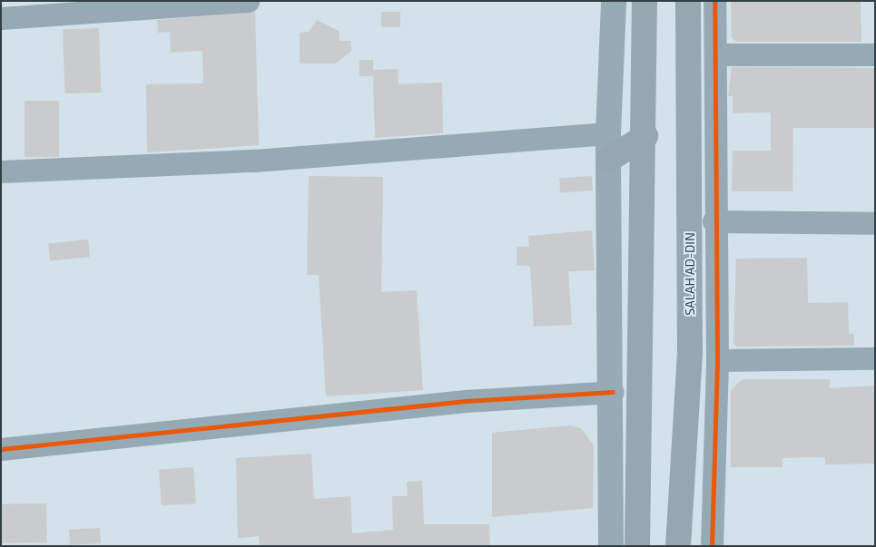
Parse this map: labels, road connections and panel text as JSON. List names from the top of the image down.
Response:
{
  "streets": {
    "highway": ["SALAH AD-DIN"]
  }
}
